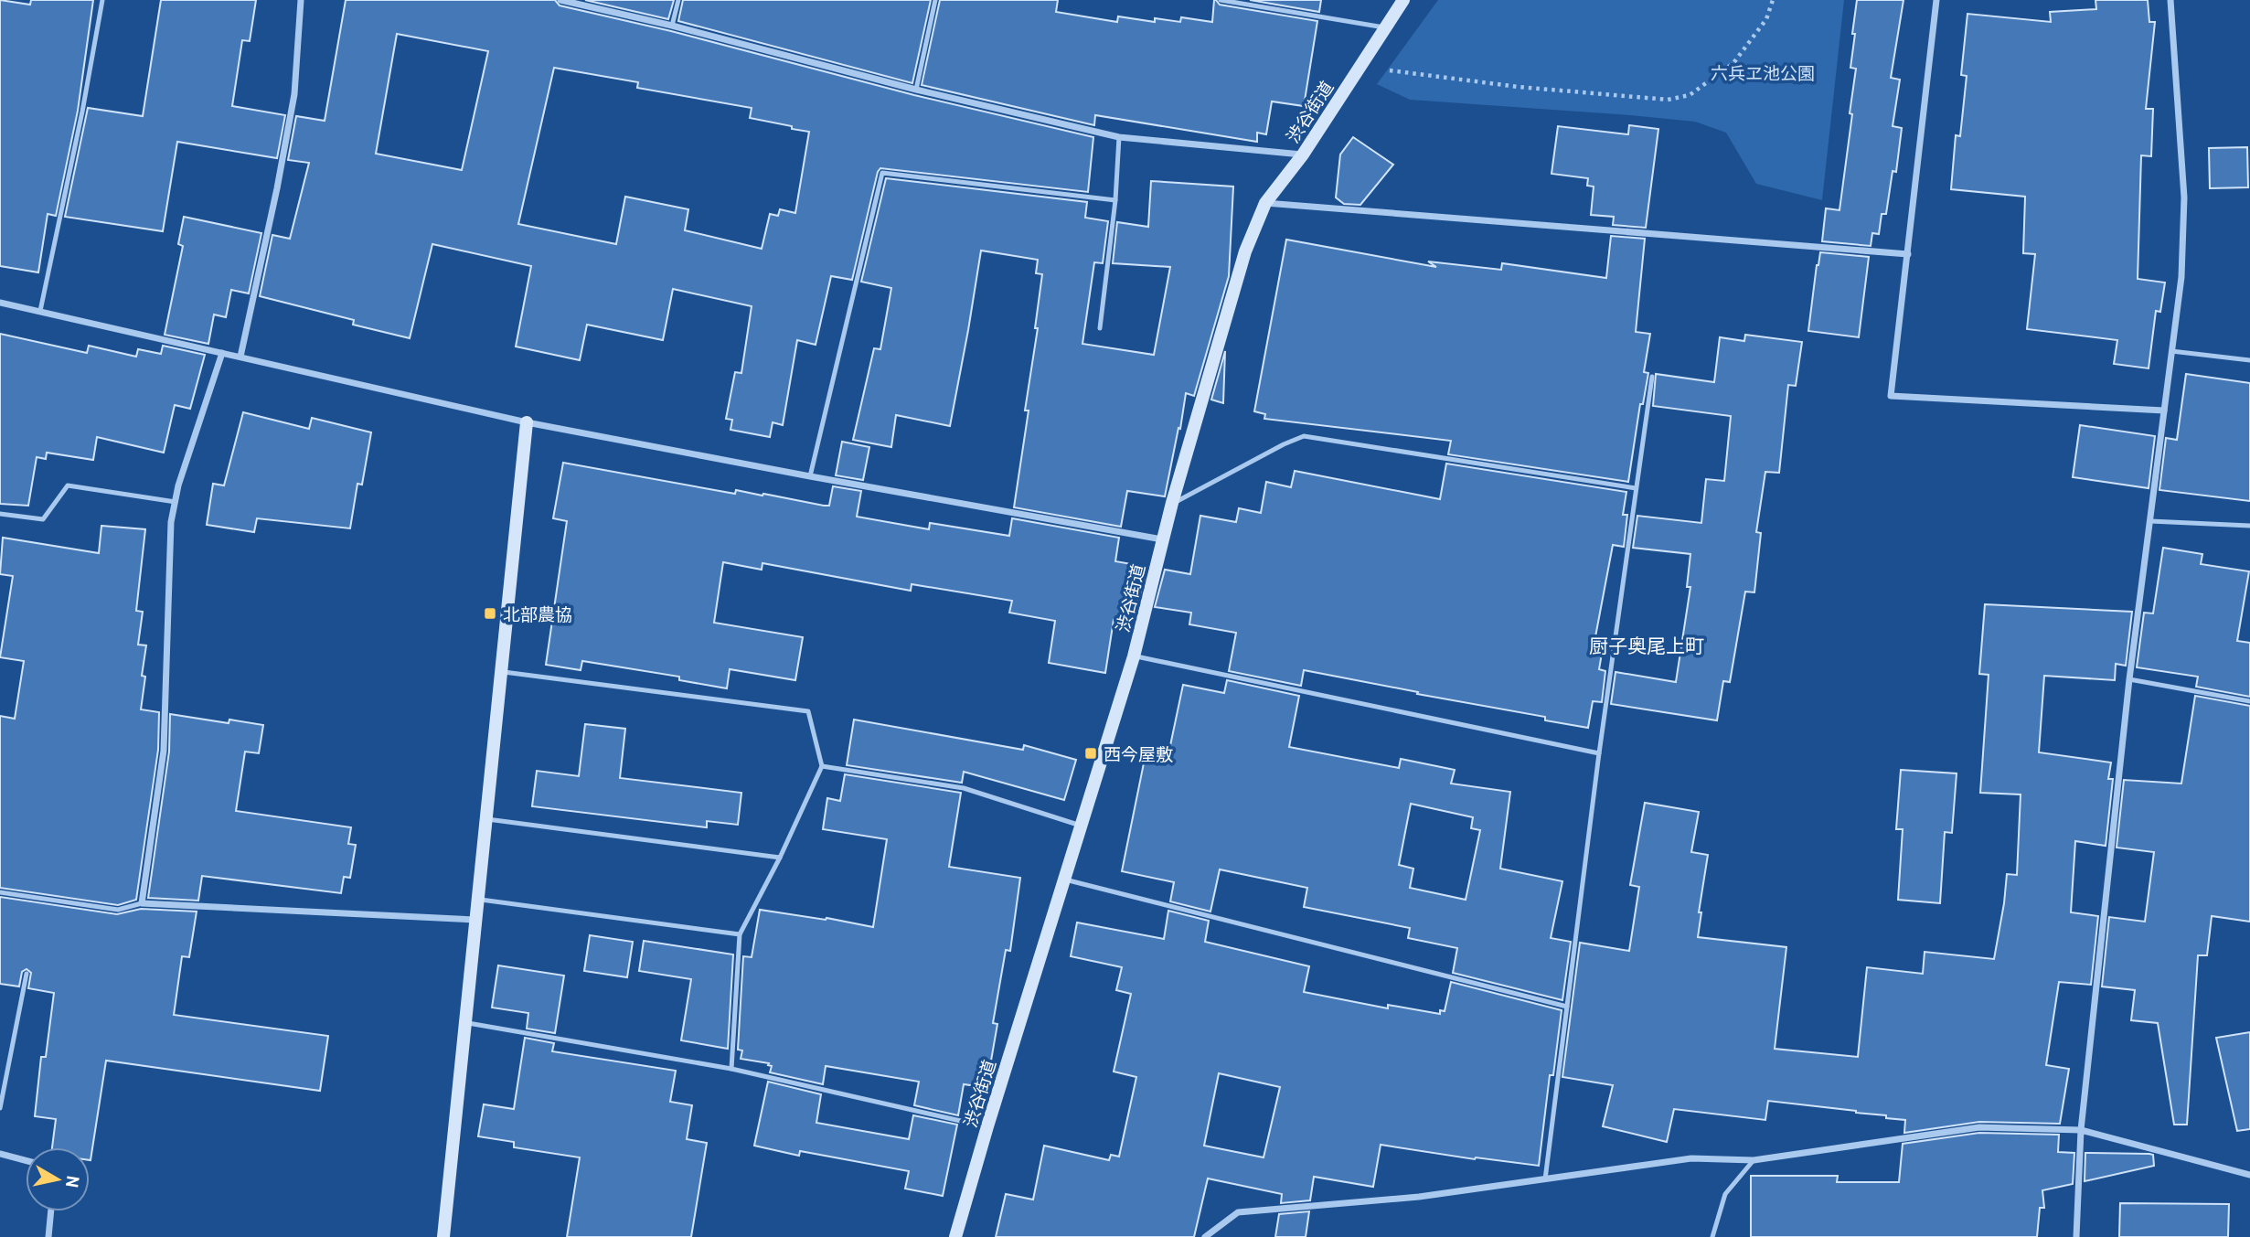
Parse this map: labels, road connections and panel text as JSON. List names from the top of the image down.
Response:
{
  "streets": {
    "main road": ["渋谷街道"]
  },
  "districts": ["厨子奥尾上町"],
  "parks": ["六兵ヱ池公園"],
  "places": {
    "transit": ["北部農協", "西今屋敷"]
  },
  "north": "right"
}
